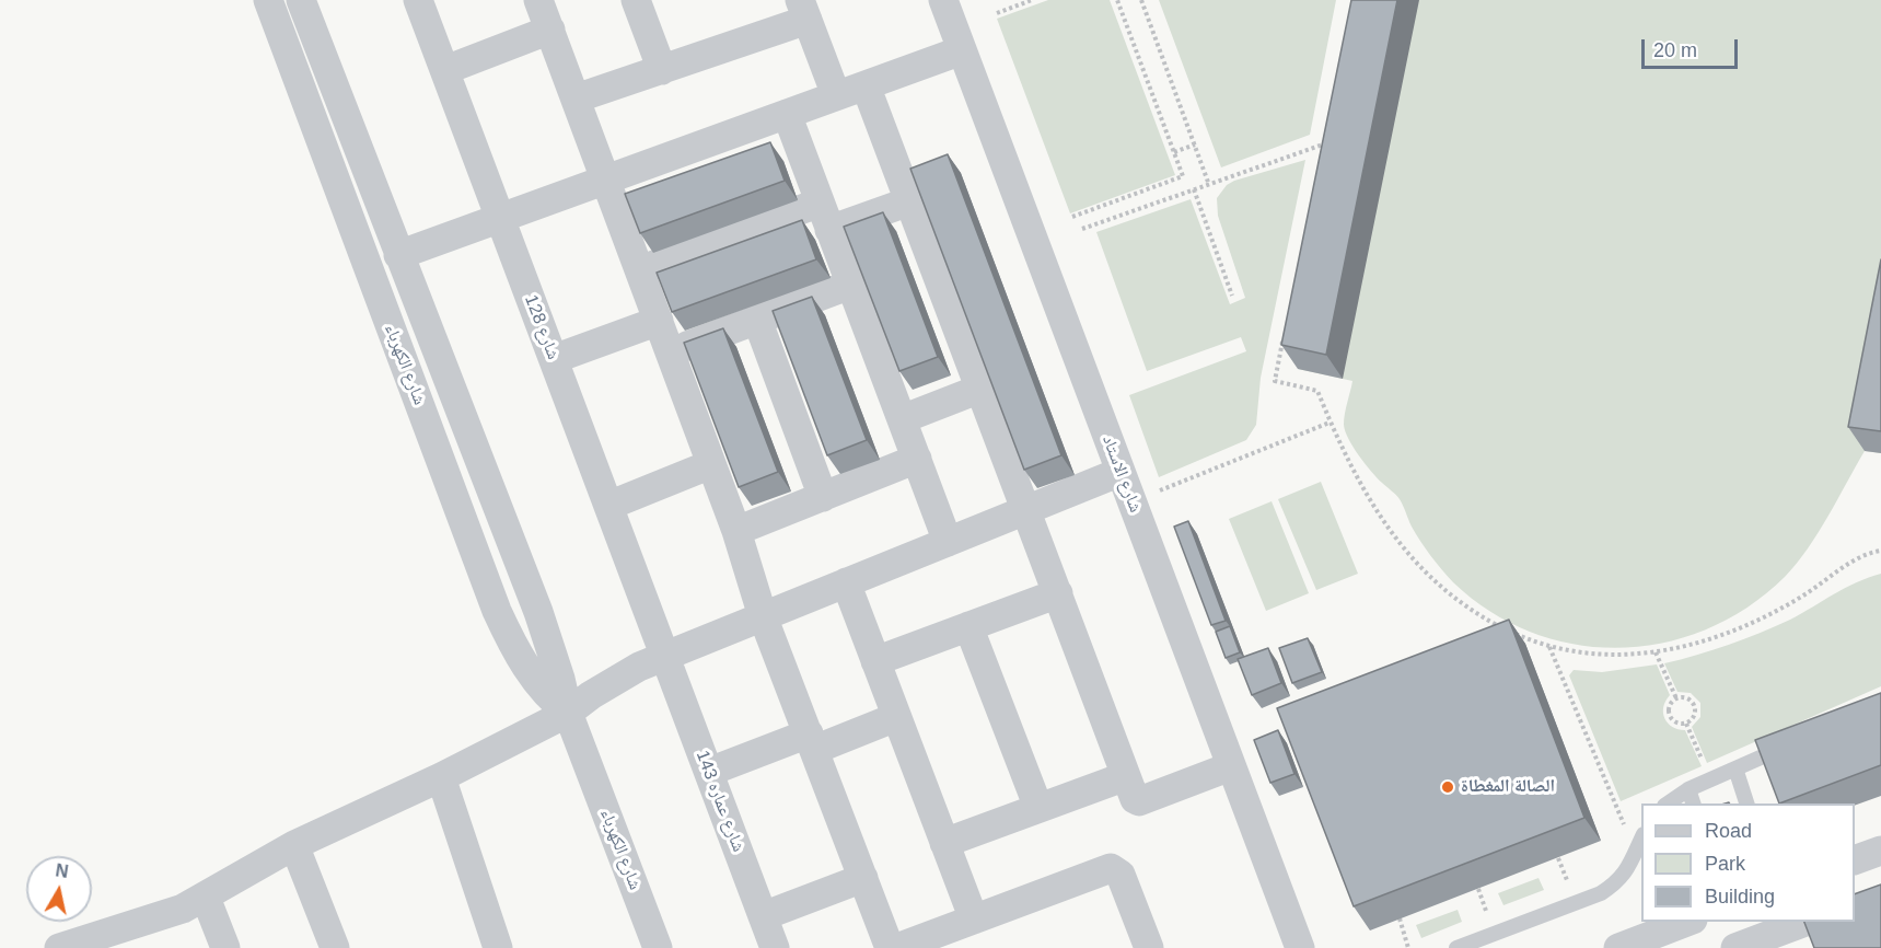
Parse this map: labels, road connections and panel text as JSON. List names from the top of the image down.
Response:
{
  "streets": {
    "street": [
      "شارع 128",
      "شارع الكهرباء",
      "شارع الاستاد",
      "شارع عماره 143"
    ]
  },
  "crossings": [
    ["شارع 128", "شارع عماره 143"]
  ],
  "places": ["الصالة المغطاة"],
  "legend": ["Road", "Park", "Building"],
  "scale_bar": "20 m",
  "north": "top"
}
